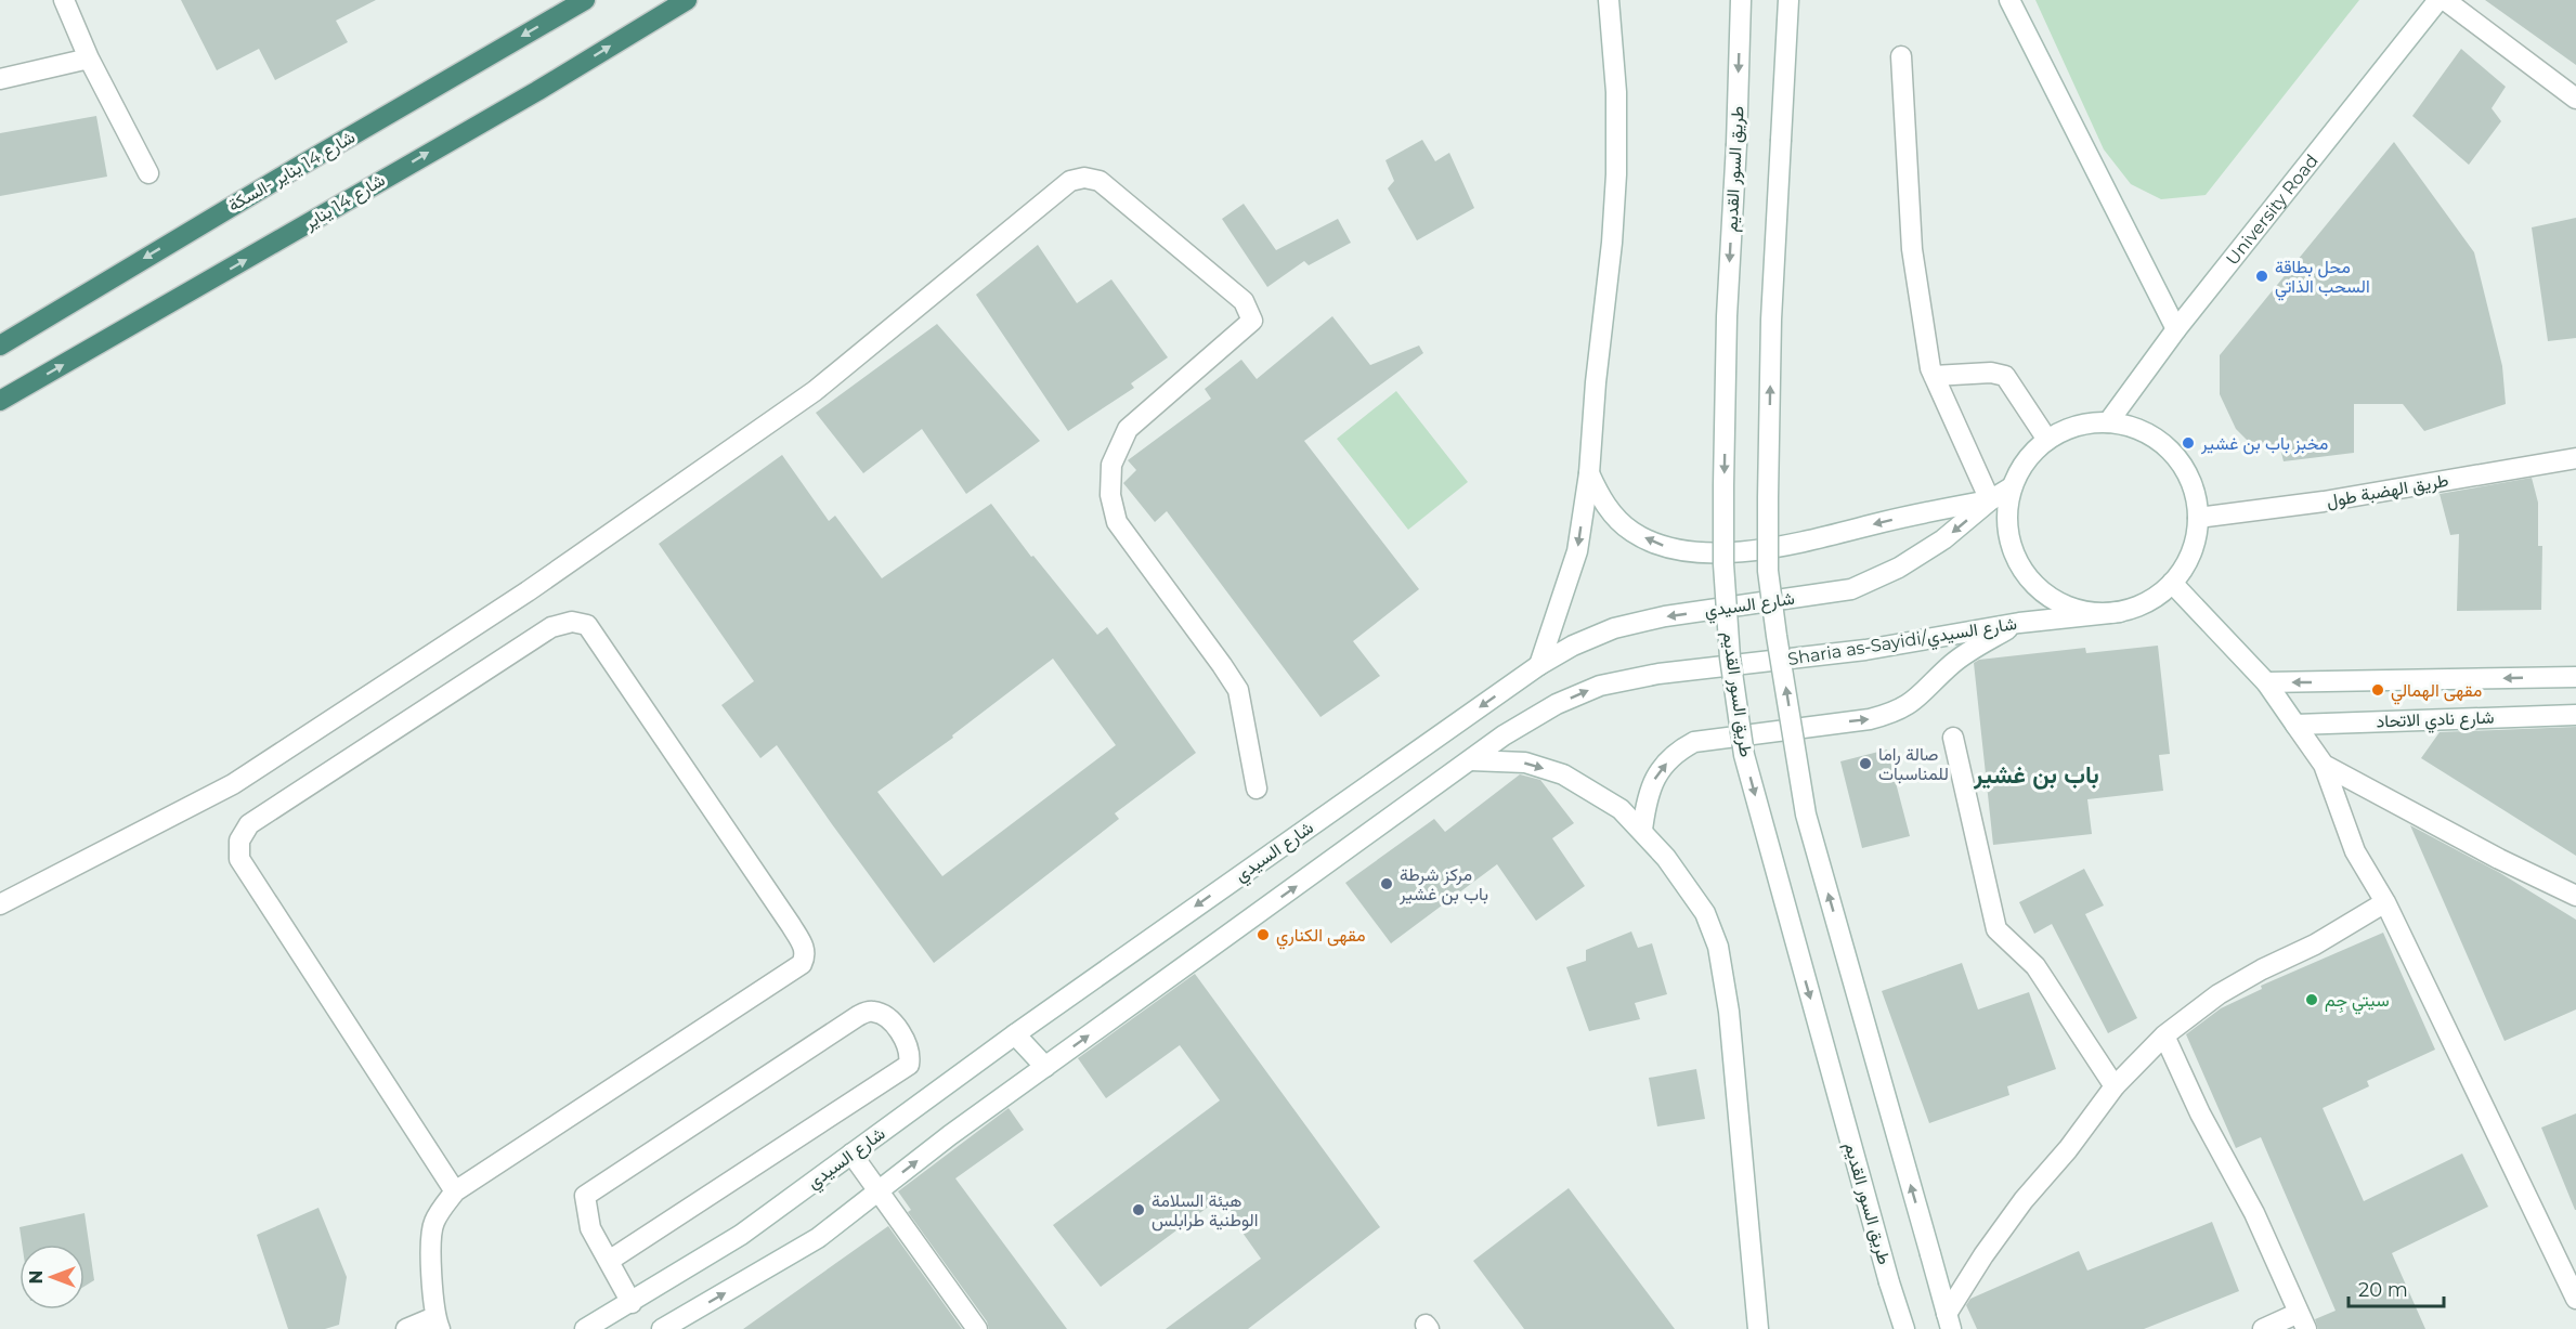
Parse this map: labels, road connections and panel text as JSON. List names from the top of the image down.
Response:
{
  "streets": {
    "highway": ["شارع 14 يناير -السكة", "شارع 14 يناير"],
    "main road": [
      "طريق السور القديم",
      "University Road",
      "طريق الهضبة طول",
      "شارع السيدي",
      "Sharia as-Sayidi/شارع السيدي",
      "شارع نادي الاتحاد"
    ]
  },
  "crossings": [
    ["University Road", "طريق الهضبة طول"],
    ["University Road", "شارع السيدي"],
    ["University Road", "Sharia as-Sayidi/شارع السيدي"],
    ["طريق الهضبة طول", "شارع السيدي"],
    ["طريق الهضبة طول", "Sharia as-Sayidi/شارع السيدي"],
    ["شارع السيدي", "Sharia as-Sayidi/شارع السيدي"]
  ],
  "one_way": ["شارع 14 يناير -السكة", "شارع 14 يناير", "Sharia as-Sayidi/شارع السيدي"],
  "districts": ["باب بن غشير"],
  "places": [
    "محل بطاقة السحب الذاتي",
    "مخبز باب بن غشير",
    "مقهى الهمالي",
    "صالة راما للمناسبات",
    "مركز شرطة باب بن غشير",
    "مقهى الكناري",
    "سيتي جِم",
    "هيئة السلامة الوطنية طرابلس"
  ],
  "scale_bar": "20 m",
  "north": "left"
}
